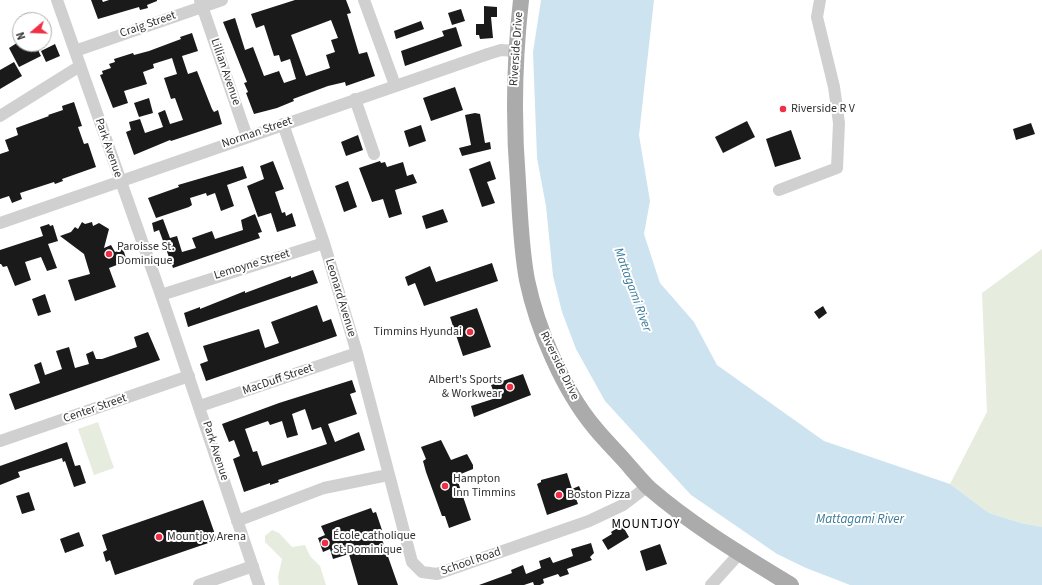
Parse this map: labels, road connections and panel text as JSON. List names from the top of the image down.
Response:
{
  "streets": {
    "main road": ["Riverside Drive"],
    "street": [
      "Craig Street",
      "Lillian Avenue",
      "Norman Street",
      "Park Avenue",
      "Lemoyne Street",
      "Leonard Avenue",
      "MacDuff Street",
      "Center Street",
      "School Road"
    ]
  },
  "crossings": [
    ["Craig Street", "Lillian Avenue"],
    ["Craig Street", "Park Avenue"],
    ["Riverside Drive", "Norman Street"],
    ["Riverside Drive", "School Road"],
    ["Lillian Avenue", "Norman Street"],
    ["Norman Street", "Park Avenue"],
    ["Norman Street", "Leonard Avenue"],
    ["Park Avenue", "Lemoyne Street"],
    ["Park Avenue", "MacDuff Street"],
    ["Park Avenue", "Center Street"],
    ["Lemoyne Street", "Leonard Avenue"],
    ["Leonard Avenue", "MacDuff Street"],
    ["Leonard Avenue", "School Road"]
  ],
  "districts": ["MOUNTJOY"],
  "water": ["Mattagami River"],
  "places": [
    "Riverside R V",
    "Paroisse St. Dominique",
    "Timmins Hyundai",
    "Albert's Sports & Workwear",
    "Hampton Inn Timmins",
    "Boston Pizza",
    "Mountjoy Arena",
    "École catholique St-Dominique"
  ],
  "north": "left"
}
